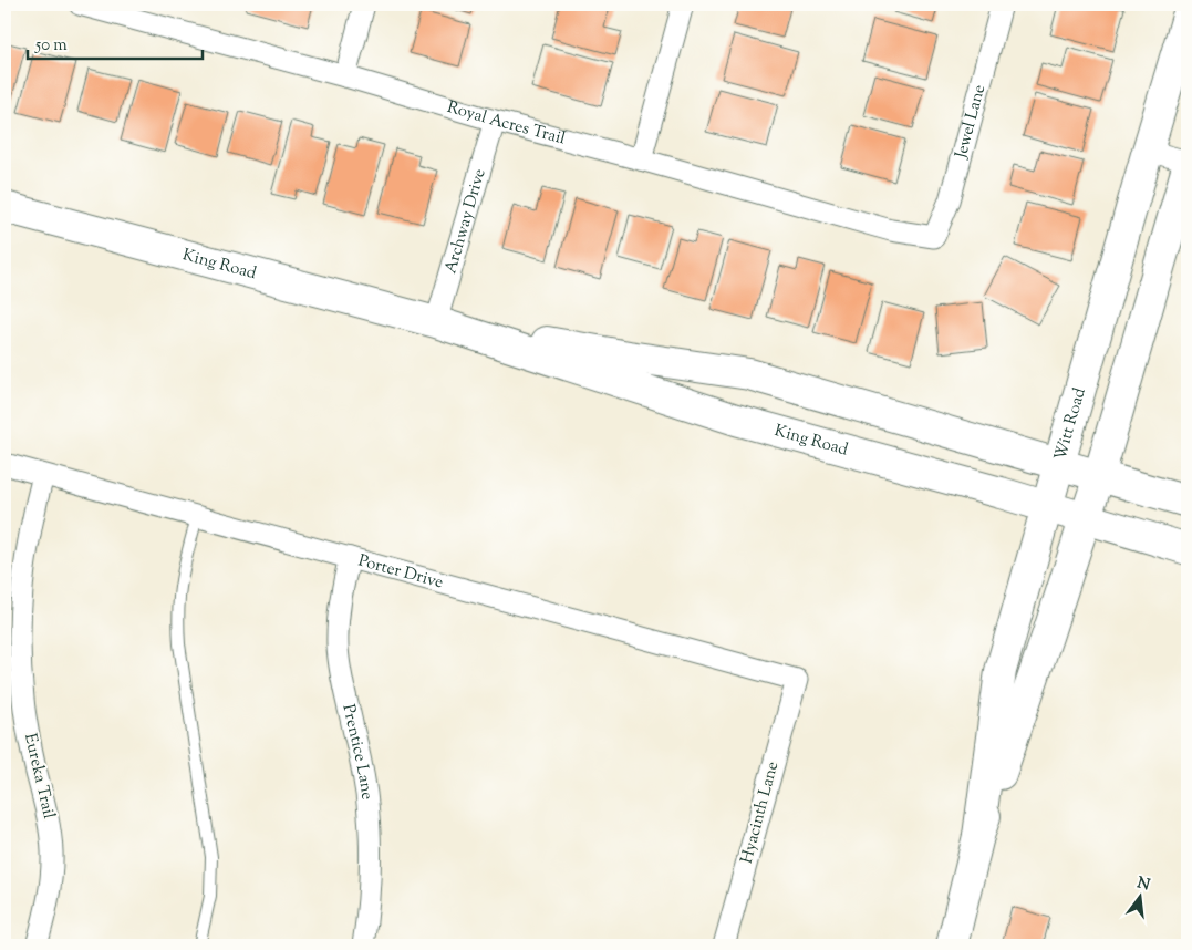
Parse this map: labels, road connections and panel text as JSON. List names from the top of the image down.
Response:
{
  "streets": {
    "street": [
      "Jewel Lane",
      "Royal Acres Trail",
      "Archway Drive",
      "King Road",
      "Witt Road",
      "Porter Drive",
      "Prentice Lane",
      "Eureka Trail",
      "Hyacinth Lane"
    ]
  },
  "crossings": [
    ["Jewel Lane", "Royal Acres Trail"],
    ["Royal Acres Trail", "Archway Drive"],
    ["Archway Drive", "King Road"],
    ["King Road", "Witt Road"],
    ["Porter Drive", "Prentice Lane"],
    ["Porter Drive", "Eureka Trail"],
    ["Porter Drive", "Hyacinth Lane"]
  ],
  "scale_bar": "50 m",
  "north": "top"
}
